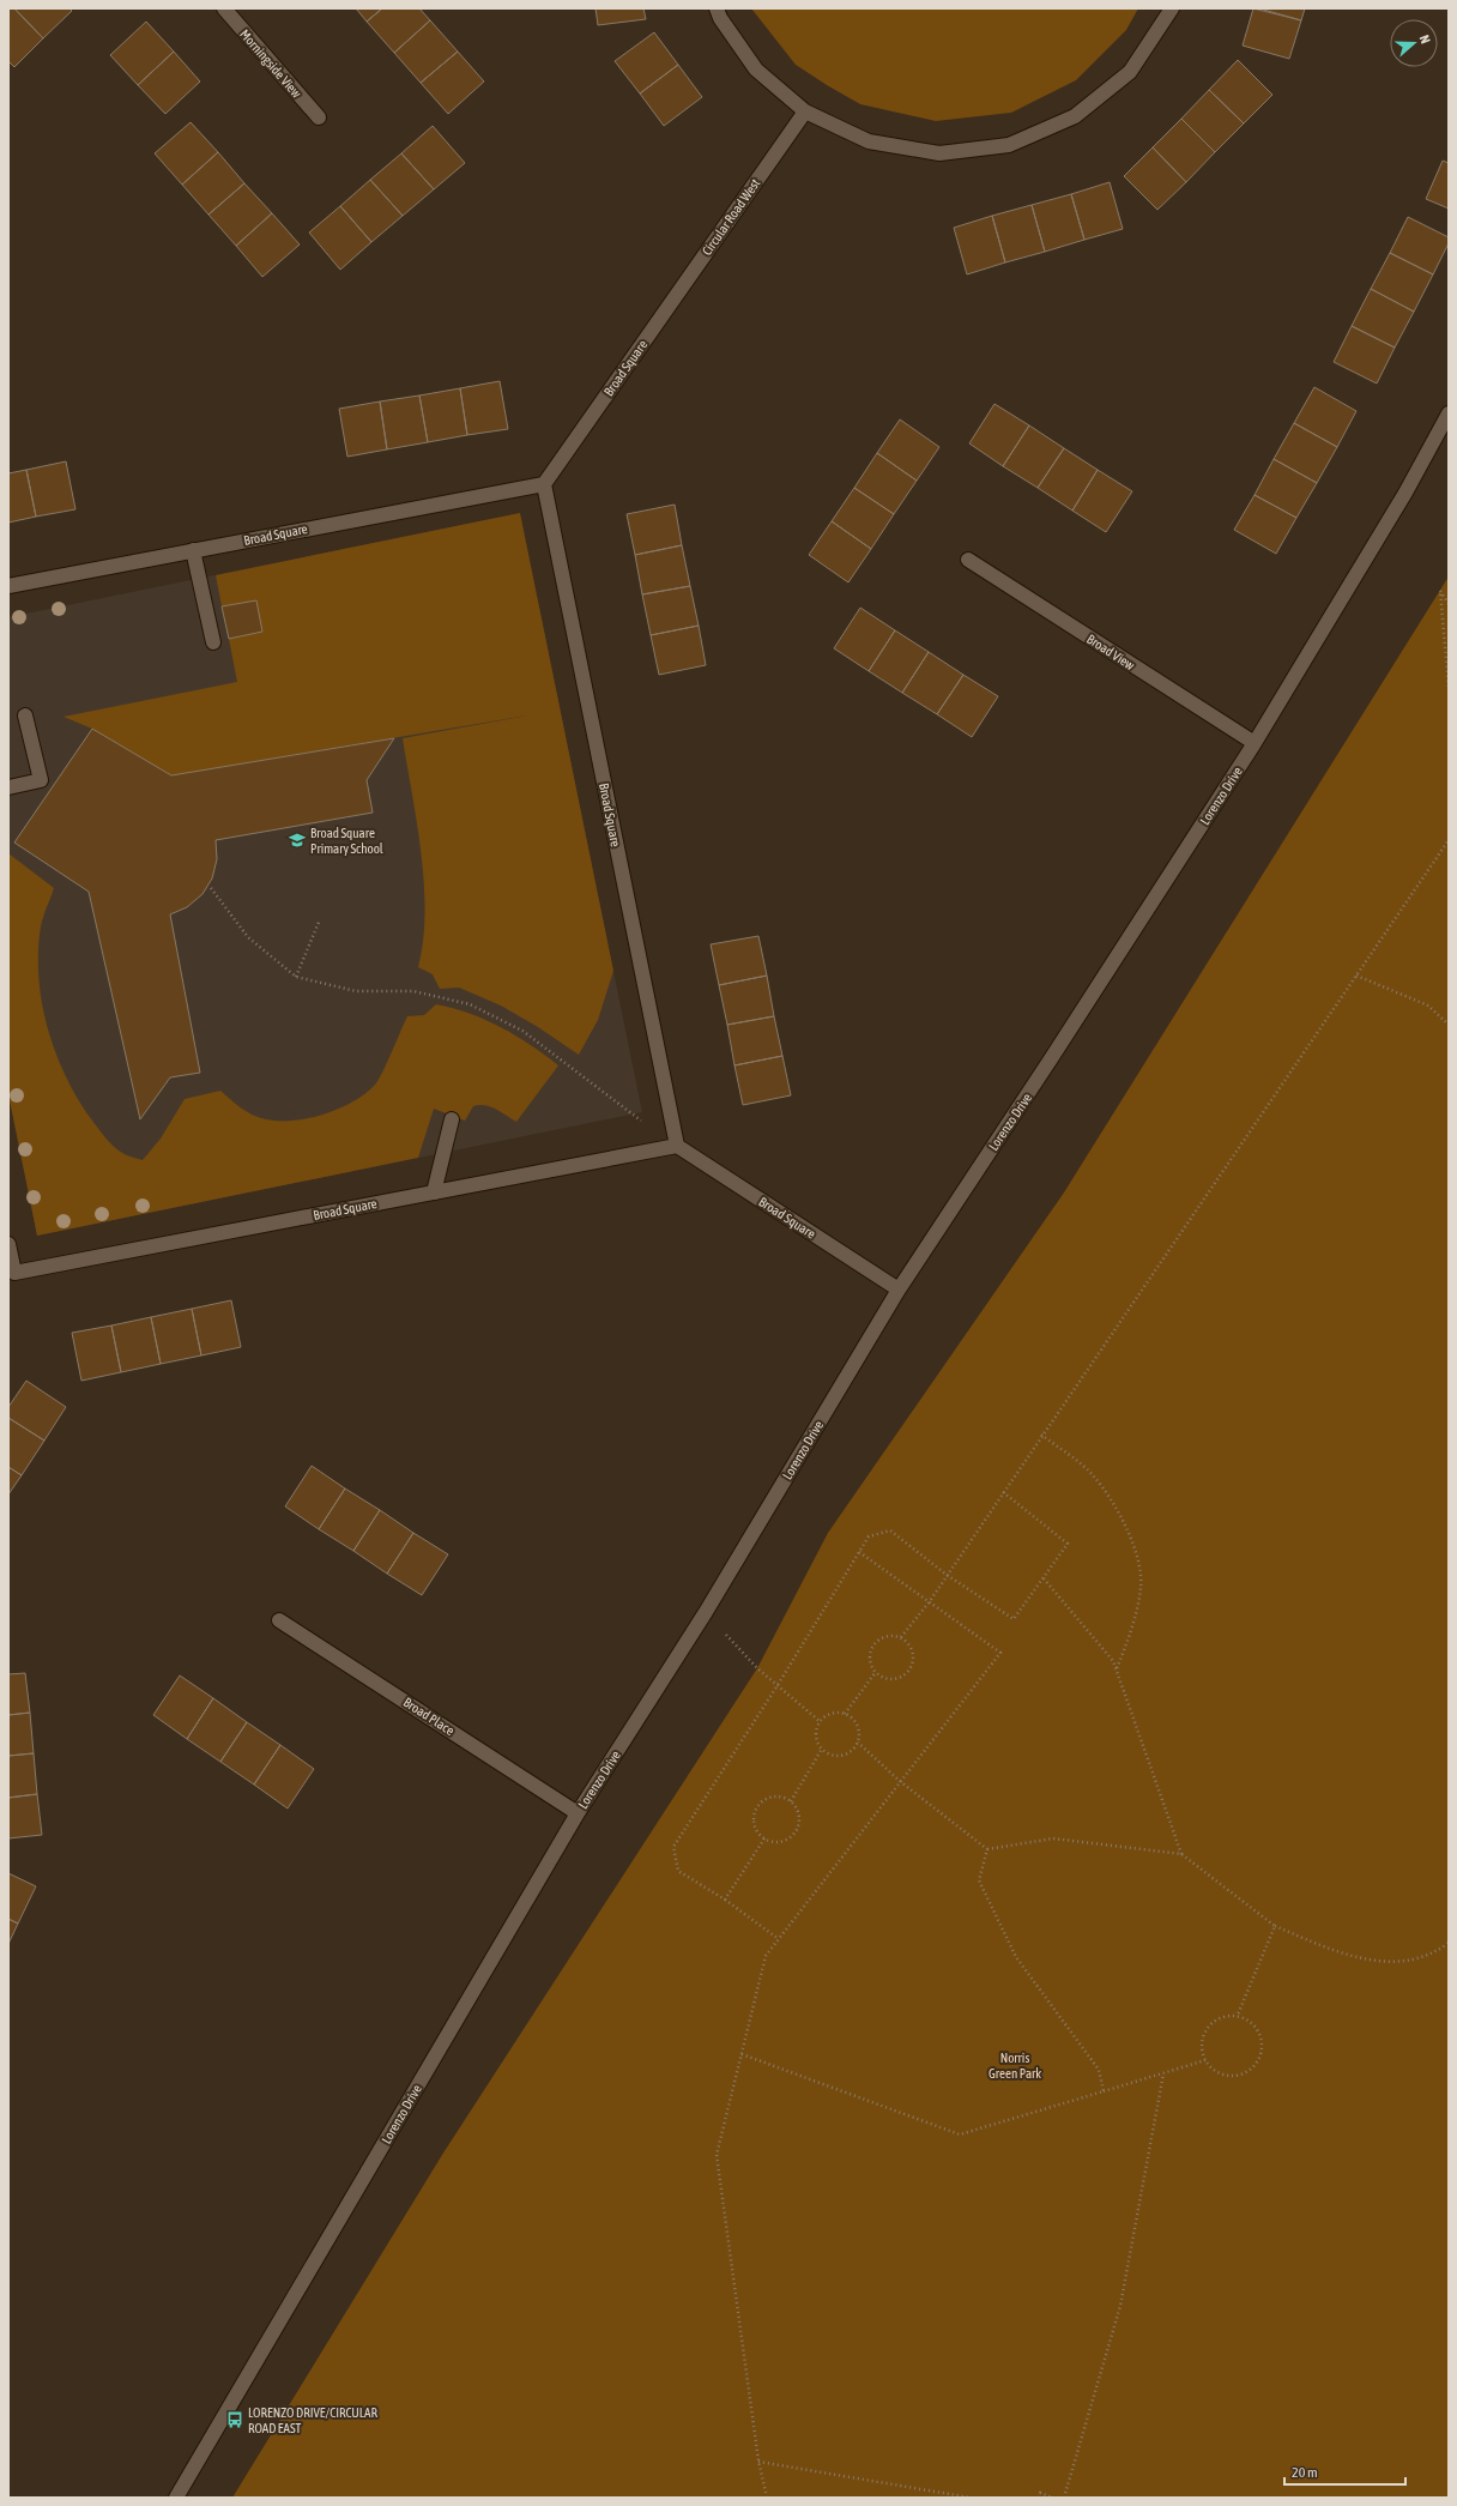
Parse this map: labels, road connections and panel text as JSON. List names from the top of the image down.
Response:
{
  "streets": {
    "street": [
      "Morningside View",
      "Circular Road West",
      "Broad Square",
      "Broad View",
      "Lorenzo Drive",
      "Broad Place"
    ]
  },
  "crossings": [
    ["Circular Road West", "Broad Square"],
    ["Broad Square", "Lorenzo Drive"],
    ["Broad View", "Lorenzo Drive"],
    ["Lorenzo Drive", "Broad Place"]
  ],
  "parks": ["Norris Green Park"],
  "places": {
    "school or university": ["Broad Square Primary School"],
    "bus stop": ["LORENZO DRIVE/CIRCULAR ROAD EAST"]
  },
  "scale_bar": "20 m",
  "north": "right"
}
